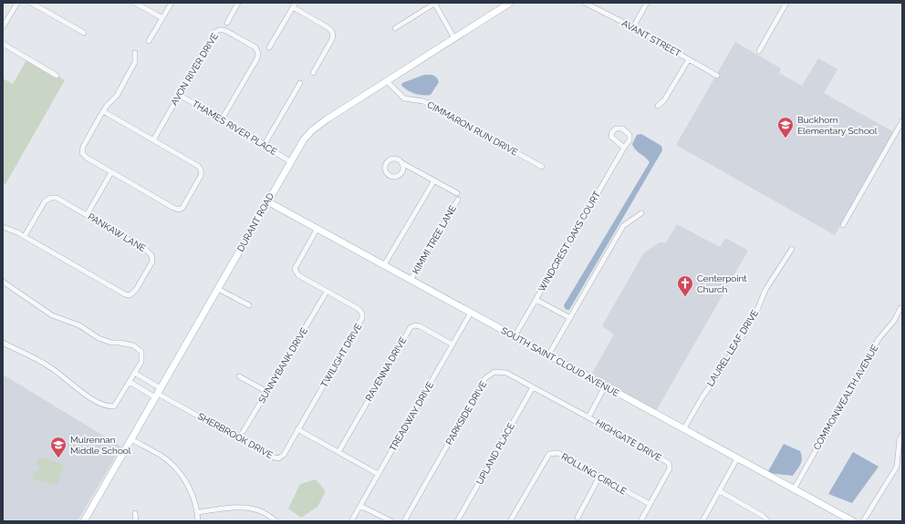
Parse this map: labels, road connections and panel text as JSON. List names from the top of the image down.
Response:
{
  "streets": {
    "street": [
      "AVANT STREET",
      "AVON RIVER DRIVE",
      "THAMES RIVER PLACE",
      "CIMMARON RUN DRIVE",
      "DURANT ROAD",
      "PANKAW LANE",
      "KIMMI TREE LANE",
      "WINDCREST OAKS COURT",
      "LAUREL LEAF DRIVE",
      "TWILIGHT DRIVE",
      "SOUTH SAINT CLOUD AVENUE",
      "SUNNYBANK DRIVE",
      "RAVENNA DRIVE",
      "COMMONWEALTH AVENUE",
      "PARKSIDE DRIVE",
      "TREADWAY DRIVE",
      "SHERBROOK DRIVE",
      "HIGHGATE DRIVE",
      "UPLAND PLACE",
      "ROLLING CIRCLE"
    ]
  },
  "crossings": [
    ["AVON RIVER DRIVE", "THAMES RIVER PLACE"],
    ["THAMES RIVER PLACE", "DURANT ROAD"],
    ["CIMMARON RUN DRIVE", "DURANT ROAD"],
    ["DURANT ROAD", "SOUTH SAINT CLOUD AVENUE"],
    ["DURANT ROAD", "SHERBROOK DRIVE"],
    ["KIMMI TREE LANE", "SOUTH SAINT CLOUD AVENUE"],
    ["WINDCREST OAKS COURT", "SOUTH SAINT CLOUD AVENUE"],
    ["LAUREL LEAF DRIVE", "SOUTH SAINT CLOUD AVENUE"],
    ["TWILIGHT DRIVE", "SOUTH SAINT CLOUD AVENUE"],
    ["TWILIGHT DRIVE", "SUNNYBANK DRIVE"],
    ["TWILIGHT DRIVE", "SHERBROOK DRIVE"],
    ["SOUTH SAINT CLOUD AVENUE", "COMMONWEALTH AVENUE"],
    ["SOUTH SAINT CLOUD AVENUE", "TREADWAY DRIVE"],
    ["SUNNYBANK DRIVE", "SHERBROOK DRIVE"],
    ["RAVENNA DRIVE", "TREADWAY DRIVE"],
    ["PARKSIDE DRIVE", "HIGHGATE DRIVE"],
    ["PARKSIDE DRIVE", "UPLAND PLACE"],
    ["HIGHGATE DRIVE", "ROLLING CIRCLE"]
  ],
  "places": {
    "school or university": ["Buckhorn Elementary School", "Mulrennan Middle School"],
    "church": ["Centerpoint Church"]
  }
}
